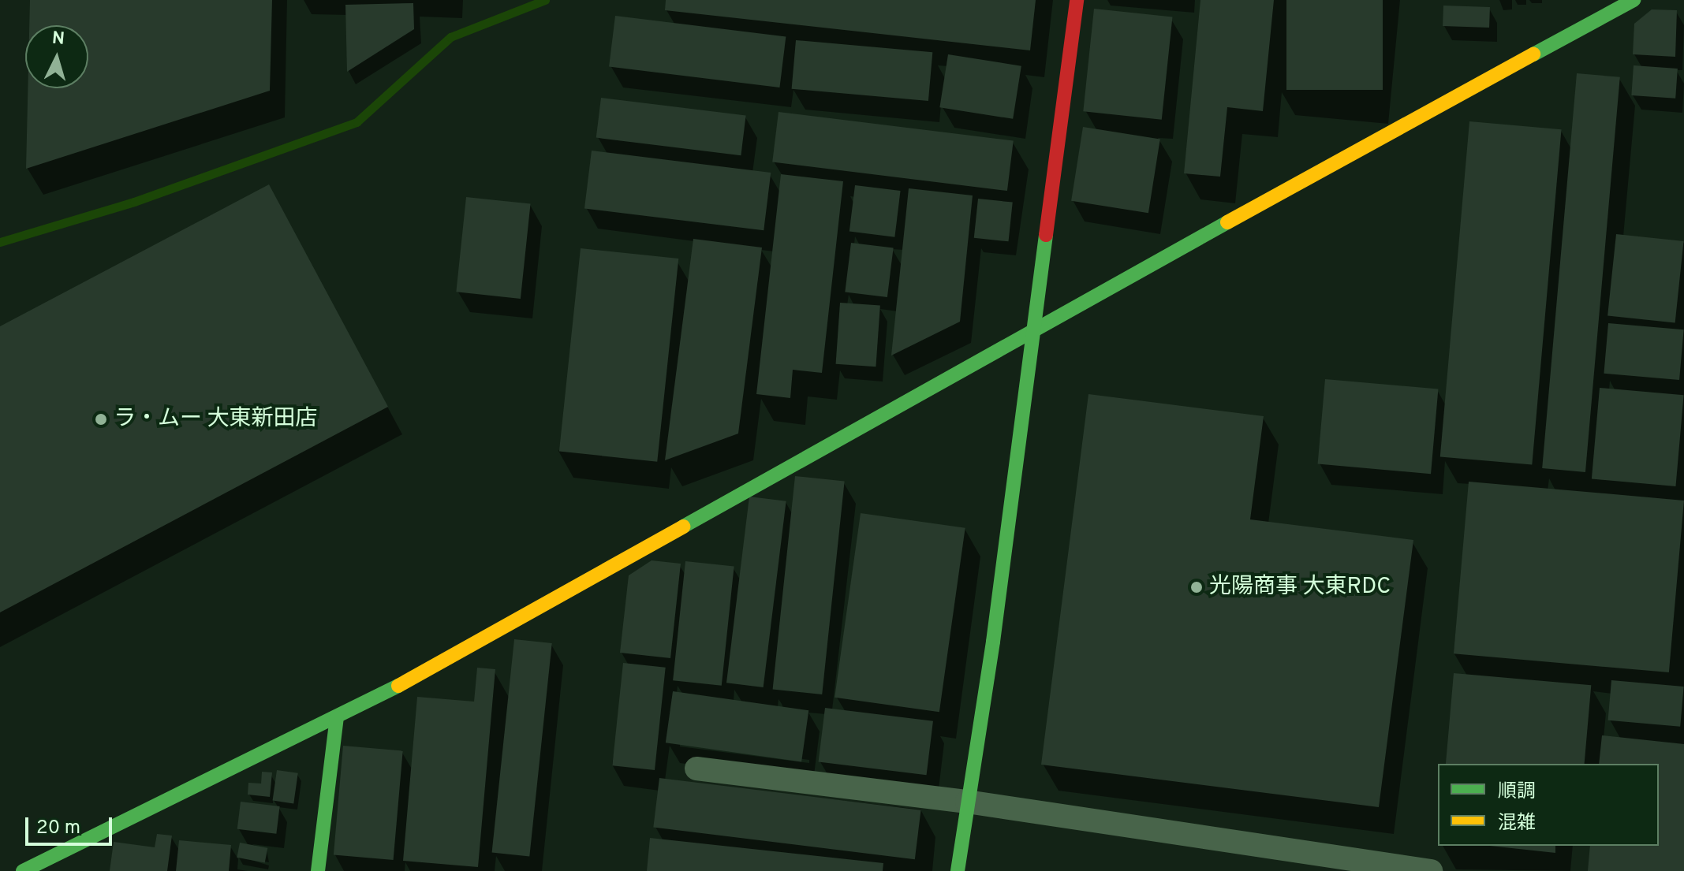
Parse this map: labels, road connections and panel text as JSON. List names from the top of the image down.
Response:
{
  "places": ["ラ・ムー 大東新田店", "光陽商事 大東RDC"],
  "legend": ["順調", "混雑"],
  "scale_bar": "20 m",
  "north": "top"
}
